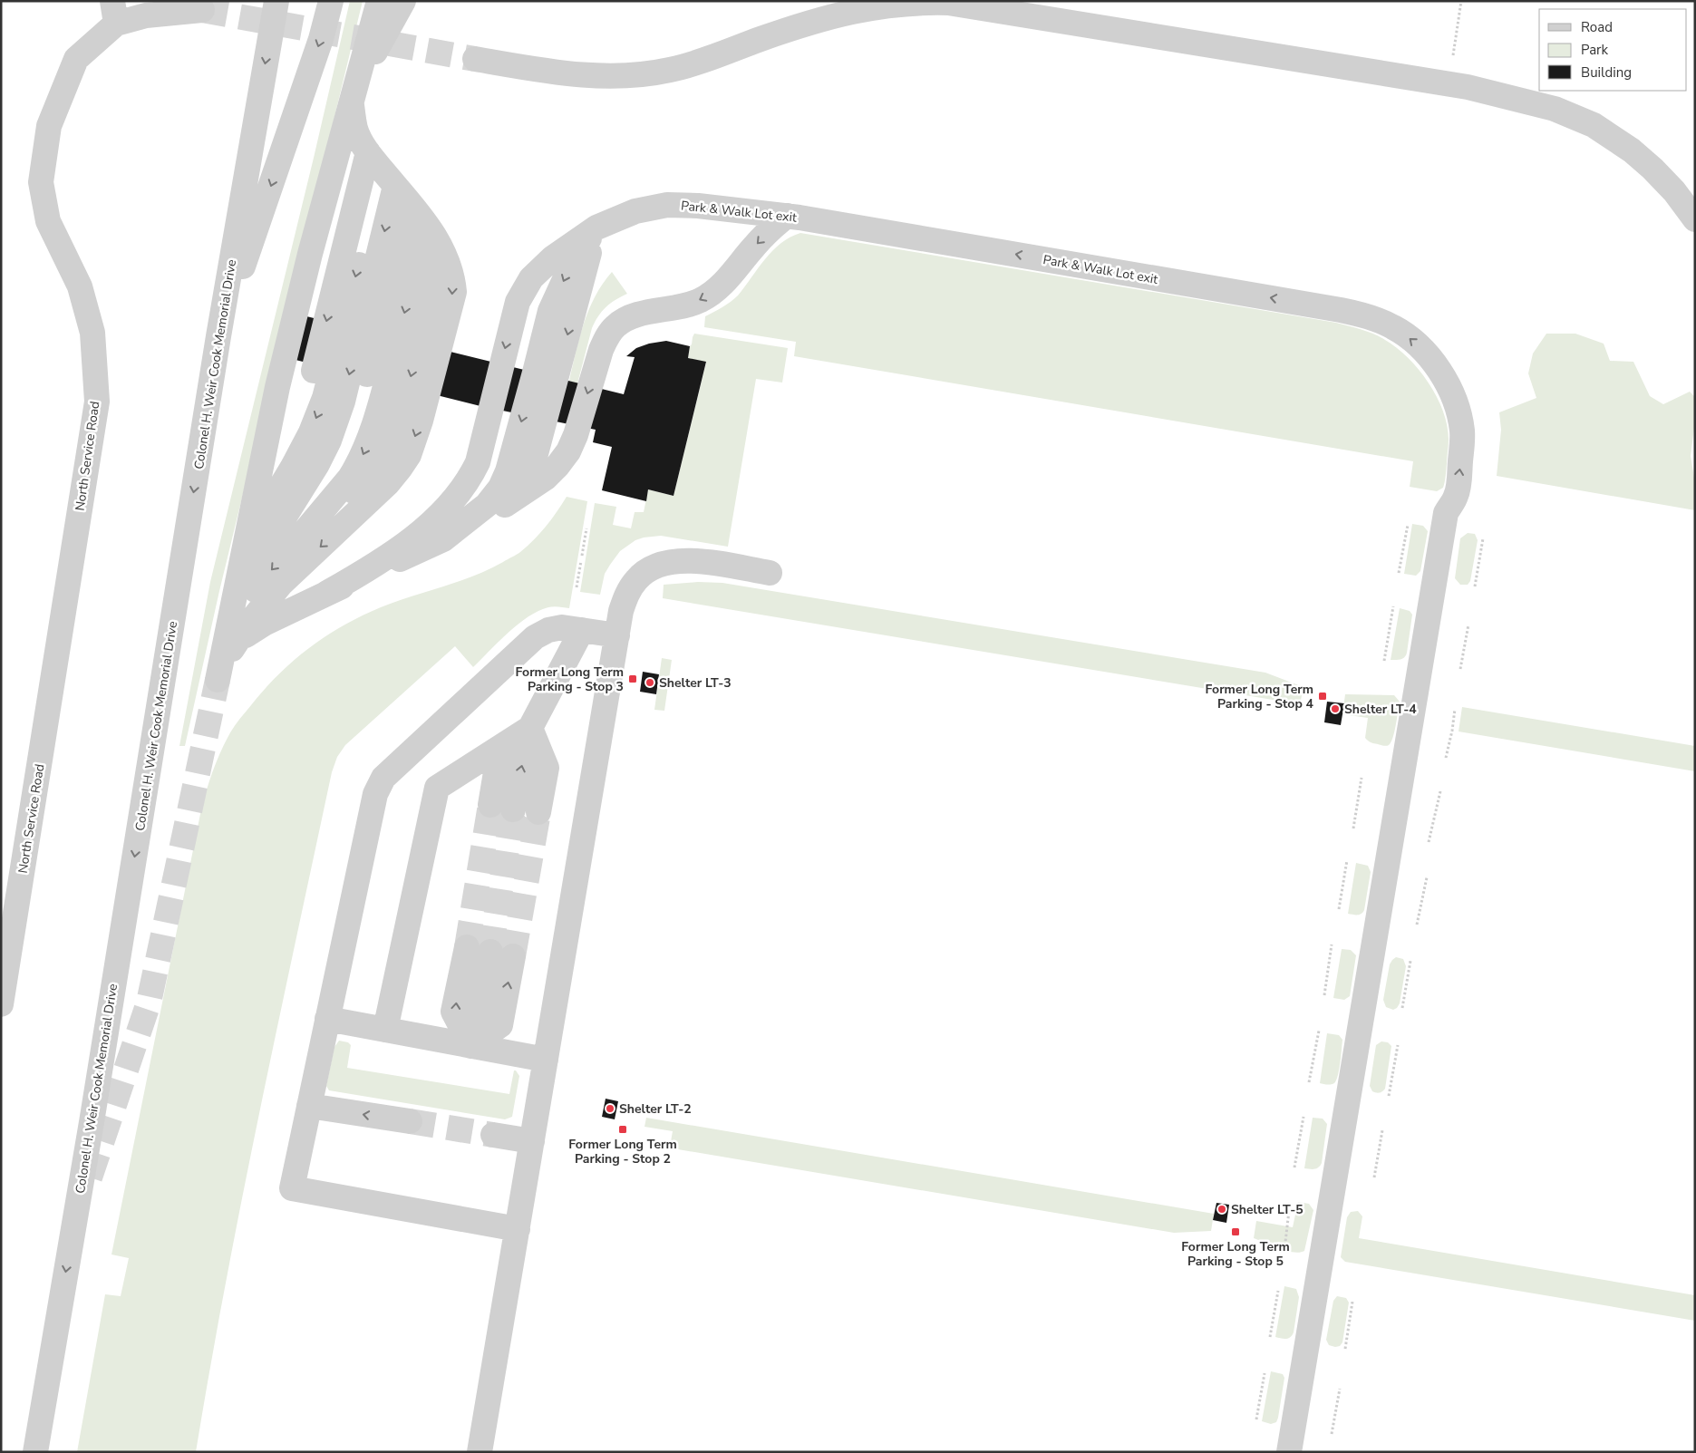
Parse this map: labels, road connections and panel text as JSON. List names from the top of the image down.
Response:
{
  "streets": {
    "street": ["Park & Walk Lot exit", "Colonel H. Weir Cook Memorial Drive", "North Service Road"]
  },
  "places": {
    "transit": [
      "Former Long Term Parking - Stop 3",
      "Former Long Term Parking - Stop 4",
      "Former Long Term Parking - Stop 2",
      "Former Long Term Parking - Stop 5"
    ],
    "other": [
      "Shelter LT-3",
      "Shelter LT-4",
      "Shelter LT-2",
      "Shelter LT-5"
    ]
  },
  "legend": ["Road", "Park", "Building"]
}
